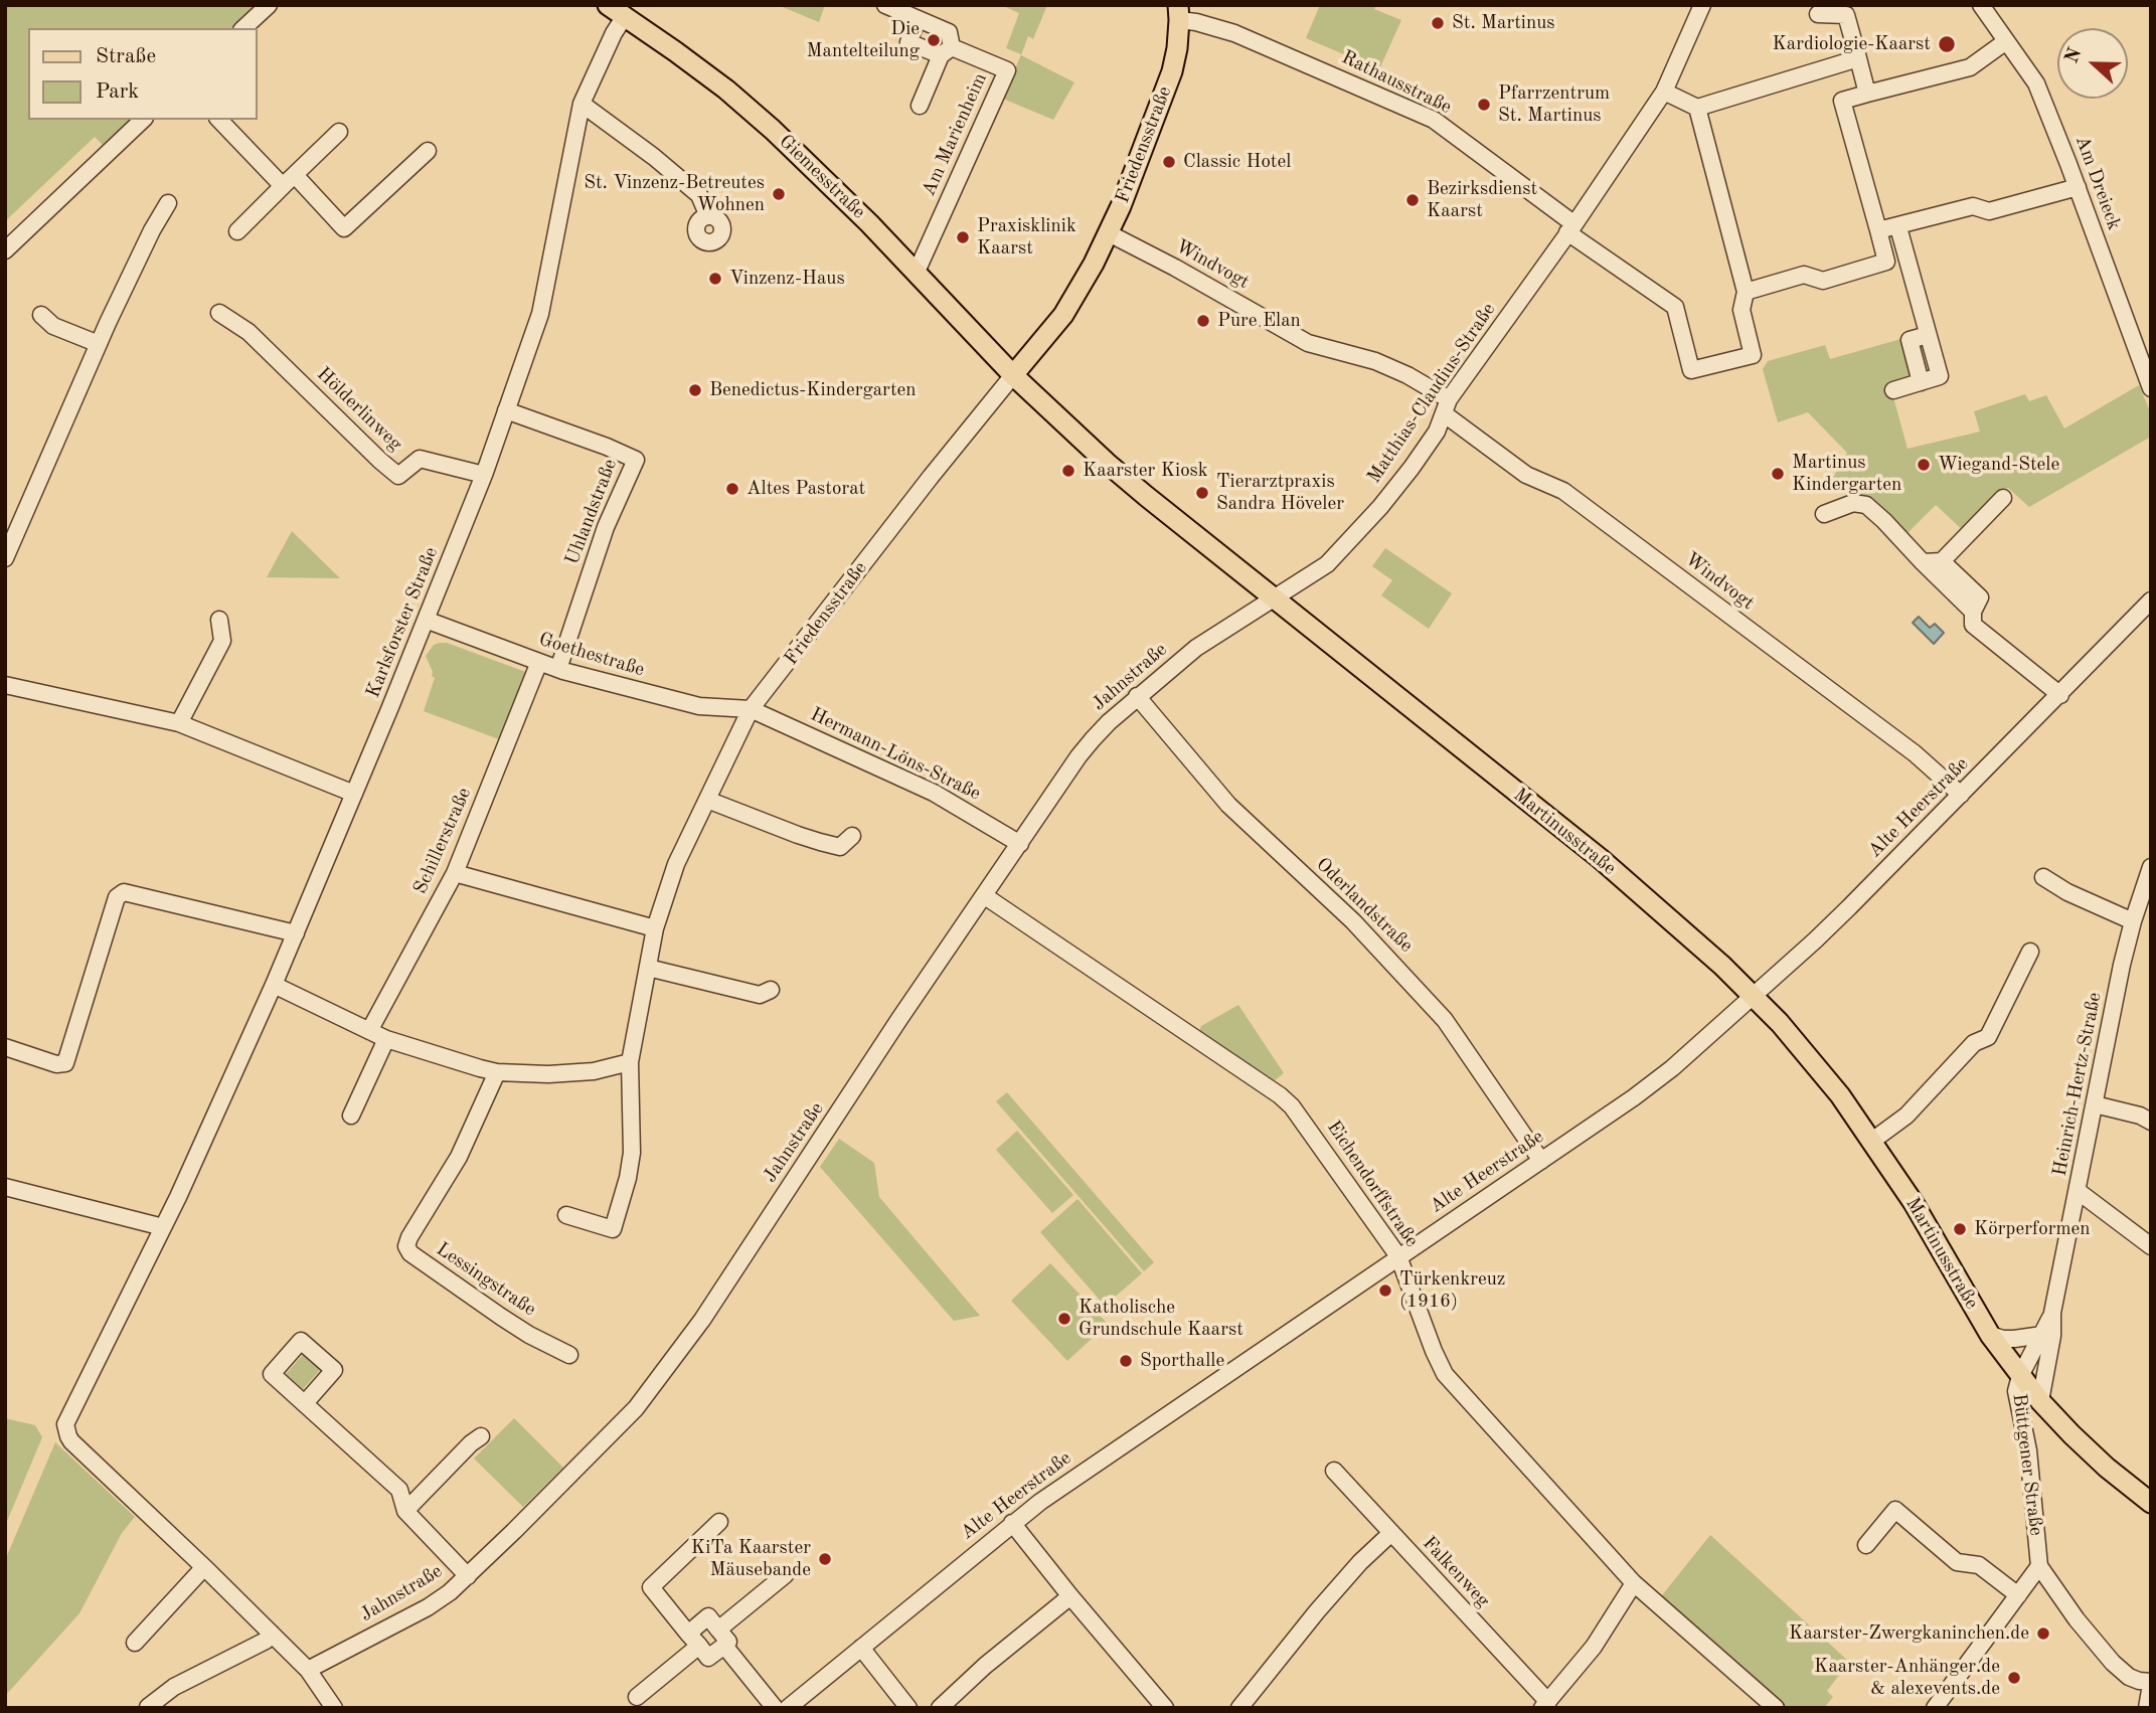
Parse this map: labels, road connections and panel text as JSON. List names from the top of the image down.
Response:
{
  "streets": {
    "main road": [
      "Friedensstraße",
      "Giemesstraße",
      "Martinusstraße",
      "Büttgener Straße"
    ],
    "street": [
      "Rathausstraße",
      "Am Marienheim",
      "Am Dreieck",
      "Windvogt",
      "Matthias-Claudius-Straße",
      "Hölderlinweg",
      "Uhlandstraße",
      "Karlsforster Straße",
      "Goethestraße",
      "Jahnstraße",
      "Hermann-Löns-Straße",
      "Alte Heerstraße",
      "Schillerstraße",
      "Oderlandstraße",
      "Heinrich-Hertz-Straße",
      "Eichendorffstraße",
      "Lessingstraße",
      "Falkenweg"
    ]
  },
  "crossings": [
    ["Rathausstraße", "Friedensstraße"],
    ["Rathausstraße", "Matthias-Claudius-Straße"],
    ["Am Marienheim", "Giemesstraße"],
    ["Friedensstraße", "Giemesstraße"],
    ["Friedensstraße", "Windvogt"],
    ["Friedensstraße", "Goethestraße"],
    ["Friedensstraße", "Hermann-Löns-Straße"],
    ["Friedensstraße", "Martinusstraße"],
    ["Giemesstraße", "Karlsforster Straße"],
    ["Giemesstraße", "Martinusstraße"],
    ["Windvogt", "Matthias-Claudius-Straße"],
    ["Windvogt", "Alte Heerstraße"],
    ["Matthias-Claudius-Straße", "Jahnstraße"],
    ["Matthias-Claudius-Straße", "Martinusstraße"],
    ["Hölderlinweg", "Karlsforster Straße"],
    ["Uhlandstraße", "Karlsforster Straße"],
    ["Uhlandstraße", "Goethestraße"],
    ["Karlsforster Straße", "Goethestraße"],
    ["Goethestraße", "Hermann-Löns-Straße"],
    ["Goethestraße", "Schillerstraße"],
    ["Jahnstraße", "Hermann-Löns-Straße"],
    ["Jahnstraße", "Martinusstraße"],
    ["Jahnstraße", "Oderlandstraße"],
    ["Jahnstraße", "Eichendorffstraße"],
    ["Alte Heerstraße", "Martinusstraße"],
    ["Alte Heerstraße", "Oderlandstraße"],
    ["Alte Heerstraße", "Eichendorffstraße"],
    ["Martinusstraße", "Heinrich-Hertz-Straße"],
    ["Martinusstraße", "Büttgener Straße"],
    ["Heinrich-Hertz-Straße", "Büttgener Straße"]
  ],
  "places": [
    "St. Martinus",
    "Die Mantelteilung",
    "Kardiologie-Kaarst",
    "Pfarrzentrum St. Martinus",
    "Classic Hotel",
    "St. Vinzenz-Betreutes Wohnen",
    "Bezirksdienst Kaarst",
    "Praxisklinik Kaarst",
    "Vinzenz-Haus",
    "Pure Elan",
    "Benedictus-Kindergarten",
    "Wiegand-Stele",
    "Kaarster Kiosk",
    "Martinus Kindergarten",
    "Altes Pastorat",
    "Tierarztpraxis Sandra Höveler",
    "Körperformen",
    "Türkenkreuz (1916)",
    "Katholische Grundschule Kaarst",
    "Sporthalle",
    "KiTa Kaarster Mäusebande",
    "Kaarster-Zwergkaninchen.de",
    "Kaarster-Anhänger.de & alexevents.de"
  ],
  "legend": ["Straße", "Park"],
  "north": "left"
}
